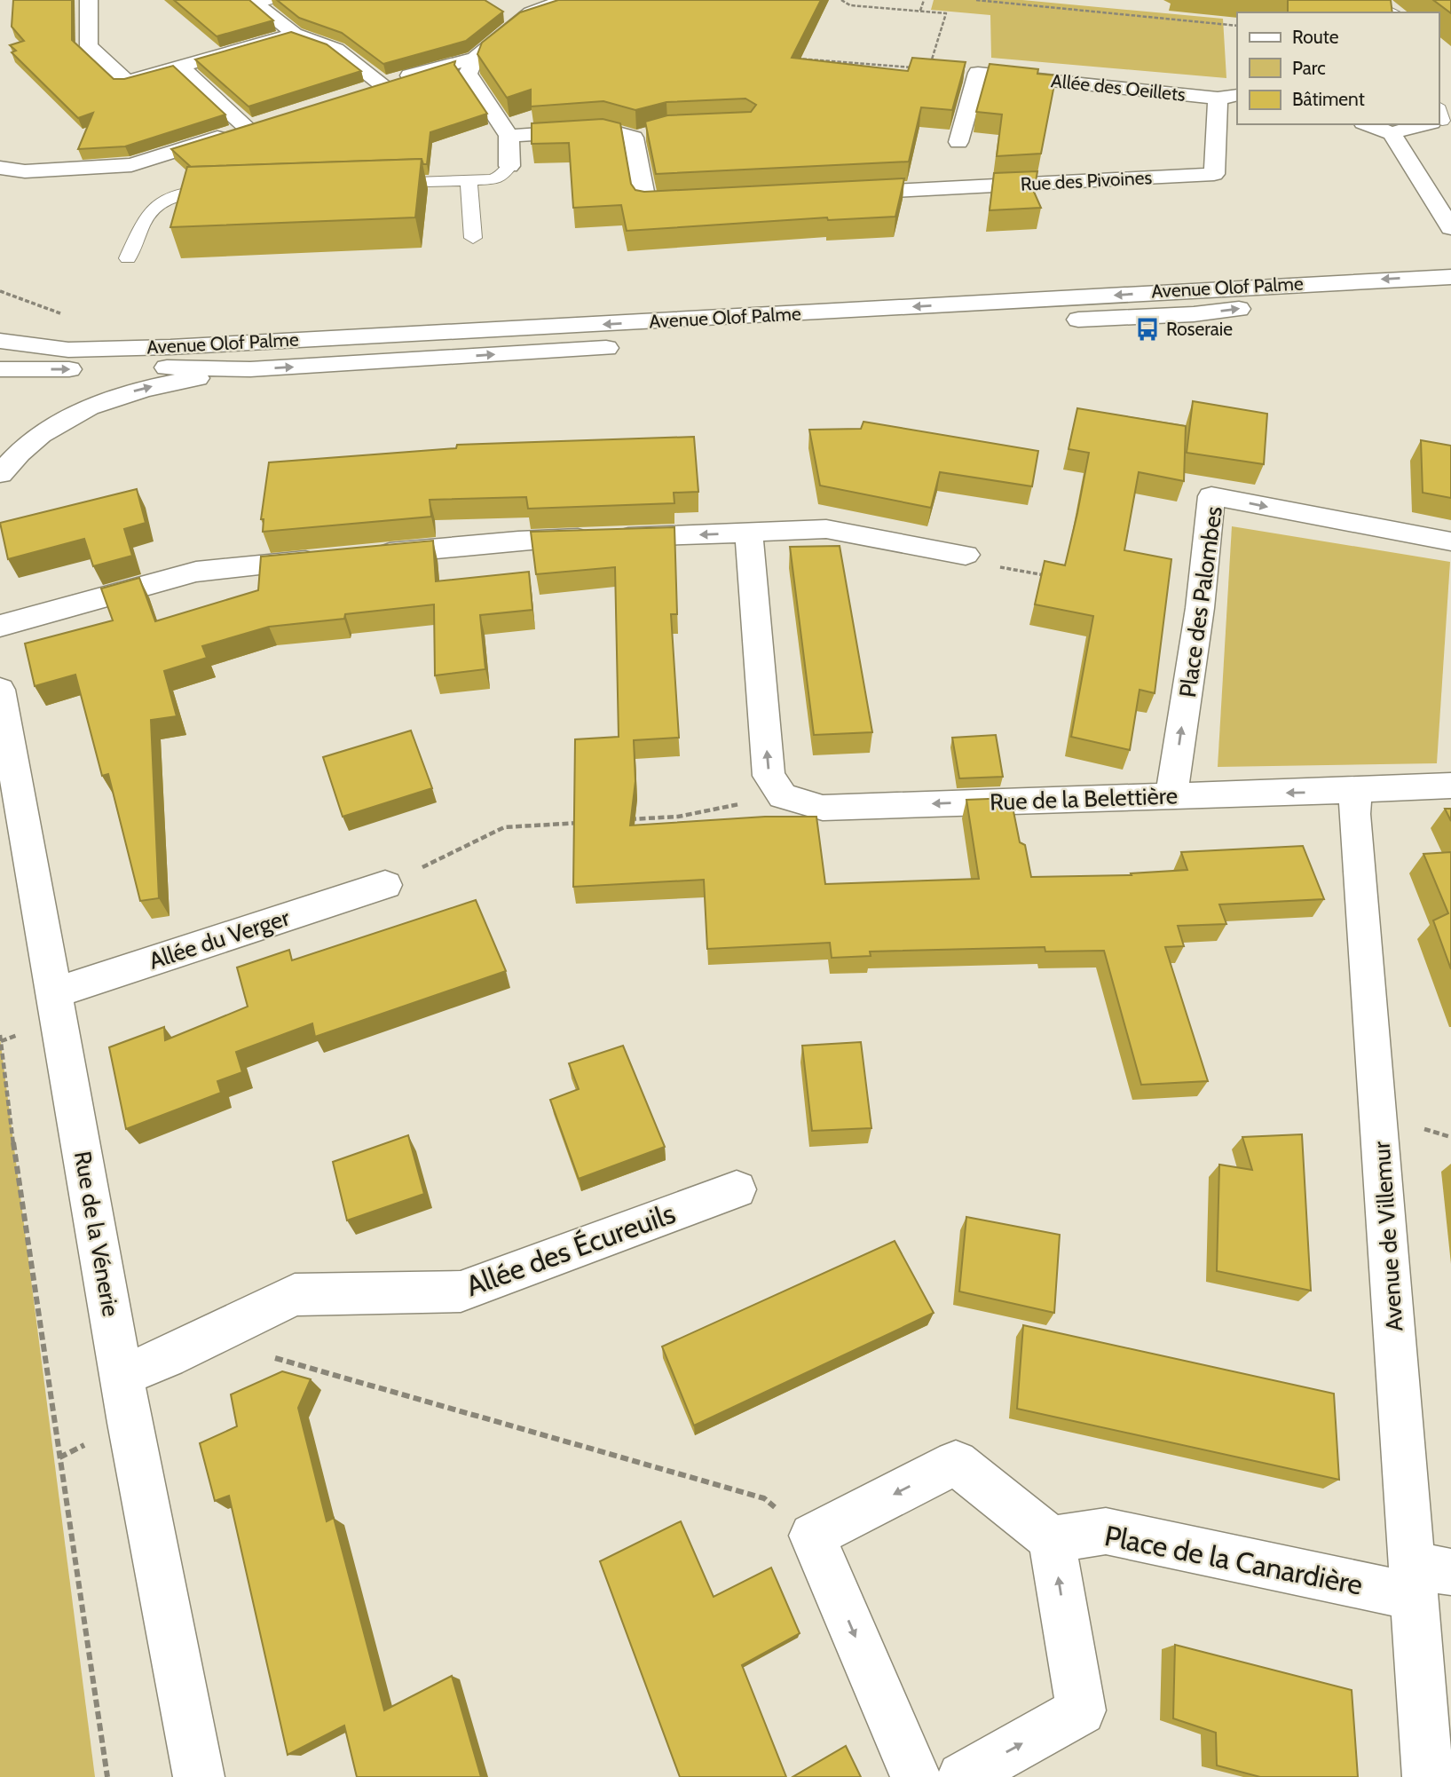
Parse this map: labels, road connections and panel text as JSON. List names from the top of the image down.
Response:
{
  "streets": {
    "street": [
      "Allée des Oeillets",
      "Rue des Pivoines",
      "Avenue Olof Palme",
      "Place des Palombes",
      "Rue de la Belettière",
      "Allée du Verger",
      "Rue de la Vénerie",
      "Avenue de Villemur",
      "Allée des Écureuils",
      "Place de la Canardière"
    ]
  },
  "crossings": [
    ["Allée des Oeillets", "Rue des Pivoines"],
    ["Place des Palombes", "Rue de la Belettière"],
    ["Rue de la Belettière", "Avenue de Villemur"],
    ["Allée du Verger", "Rue de la Vénerie"],
    ["Rue de la Vénerie", "Allée des Écureuils"],
    ["Avenue de Villemur", "Place de la Canardière"]
  ],
  "one_way": ["Rue de la Belettière"],
  "places": {
    "bus stop": ["Roseraie"]
  },
  "legend": ["Route", "Parc", "Bâtiment"]
}
